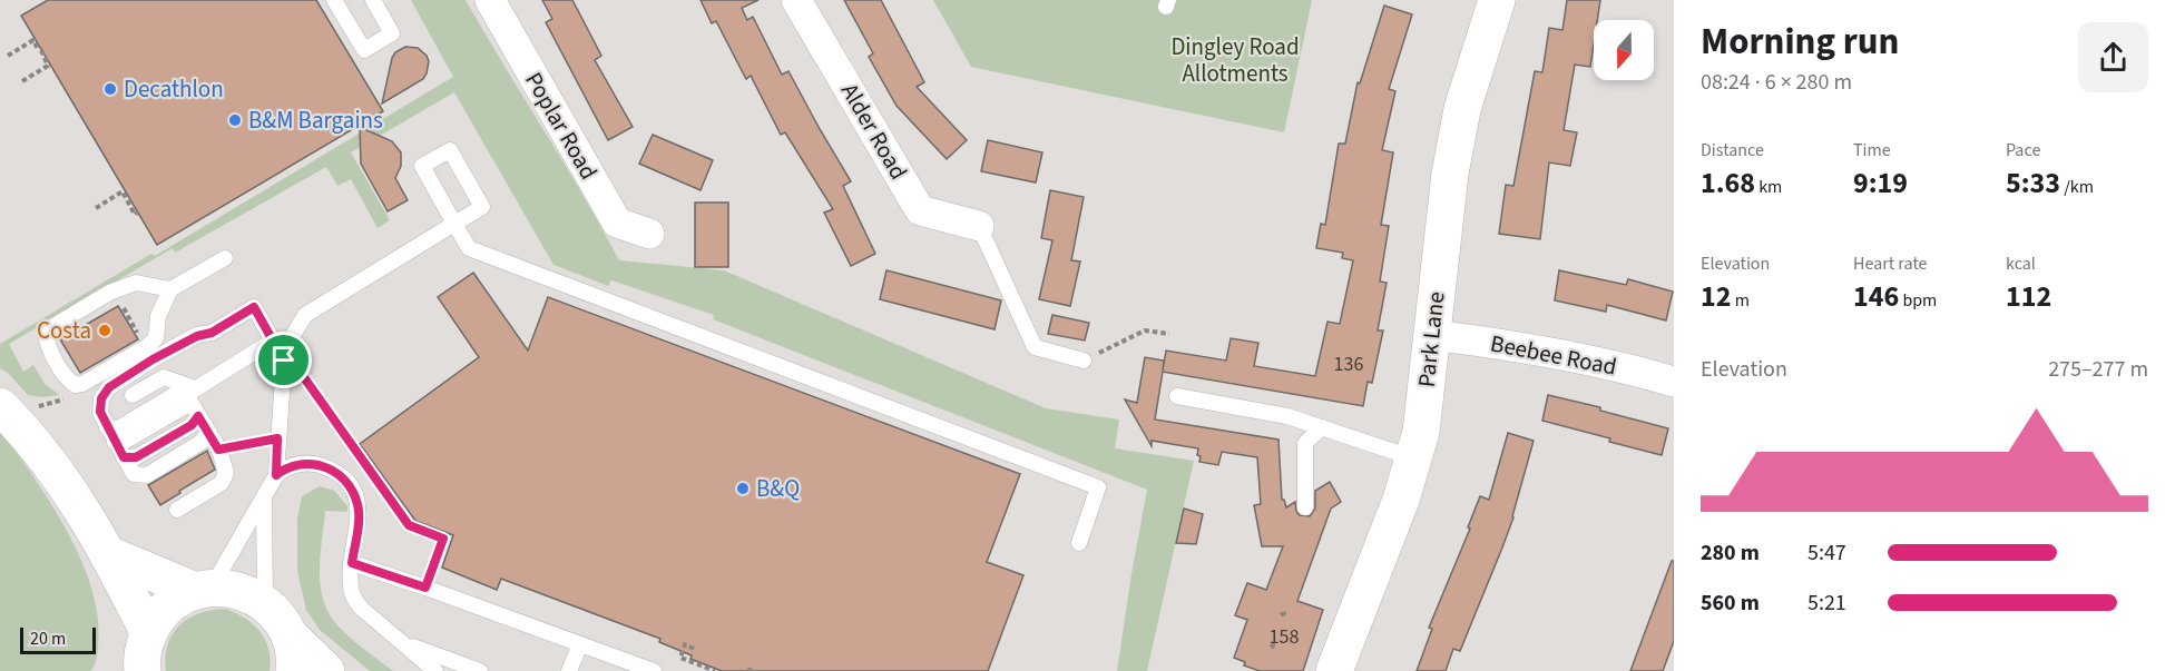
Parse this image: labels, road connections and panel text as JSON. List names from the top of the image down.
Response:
{
  "streets": {
    "main road": ["Park Lane"],
    "street": ["Poplar Road", "Alder Road", "Beebee Road"]
  },
  "crossings": [
    ["Park Lane", "Beebee Road"]
  ],
  "parks": ["Dingley Road Allotments"],
  "places": [
    "Decathlon",
    "B&M Bargains",
    "Costa",
    "B&Q"
  ],
  "house_numbers": ["136", "158"],
  "scale_bar": "20 m",
  "north": "bottom",
  "page": {
    "heading": ["Morning run", "08:24 · 6 × 280 m"],
    "stats": [
      ["Distance", "1.68 km"],
      ["Time", "9:19"],
      ["Pace", "5:33 /km"],
      ["Elevation", "12 m"],
      ["Heart rate", "146 bpm"],
      ["kcal", "112"]
    ],
    "chart": ["Elevation", "275–277 m"],
    "list": [
      {
        "name": "280 m",
        "note": "5:47"
      },
      {
        "name": "560 m",
        "note": "5:21"
      }
    ],
    "scale": "20 m"
  }
}
